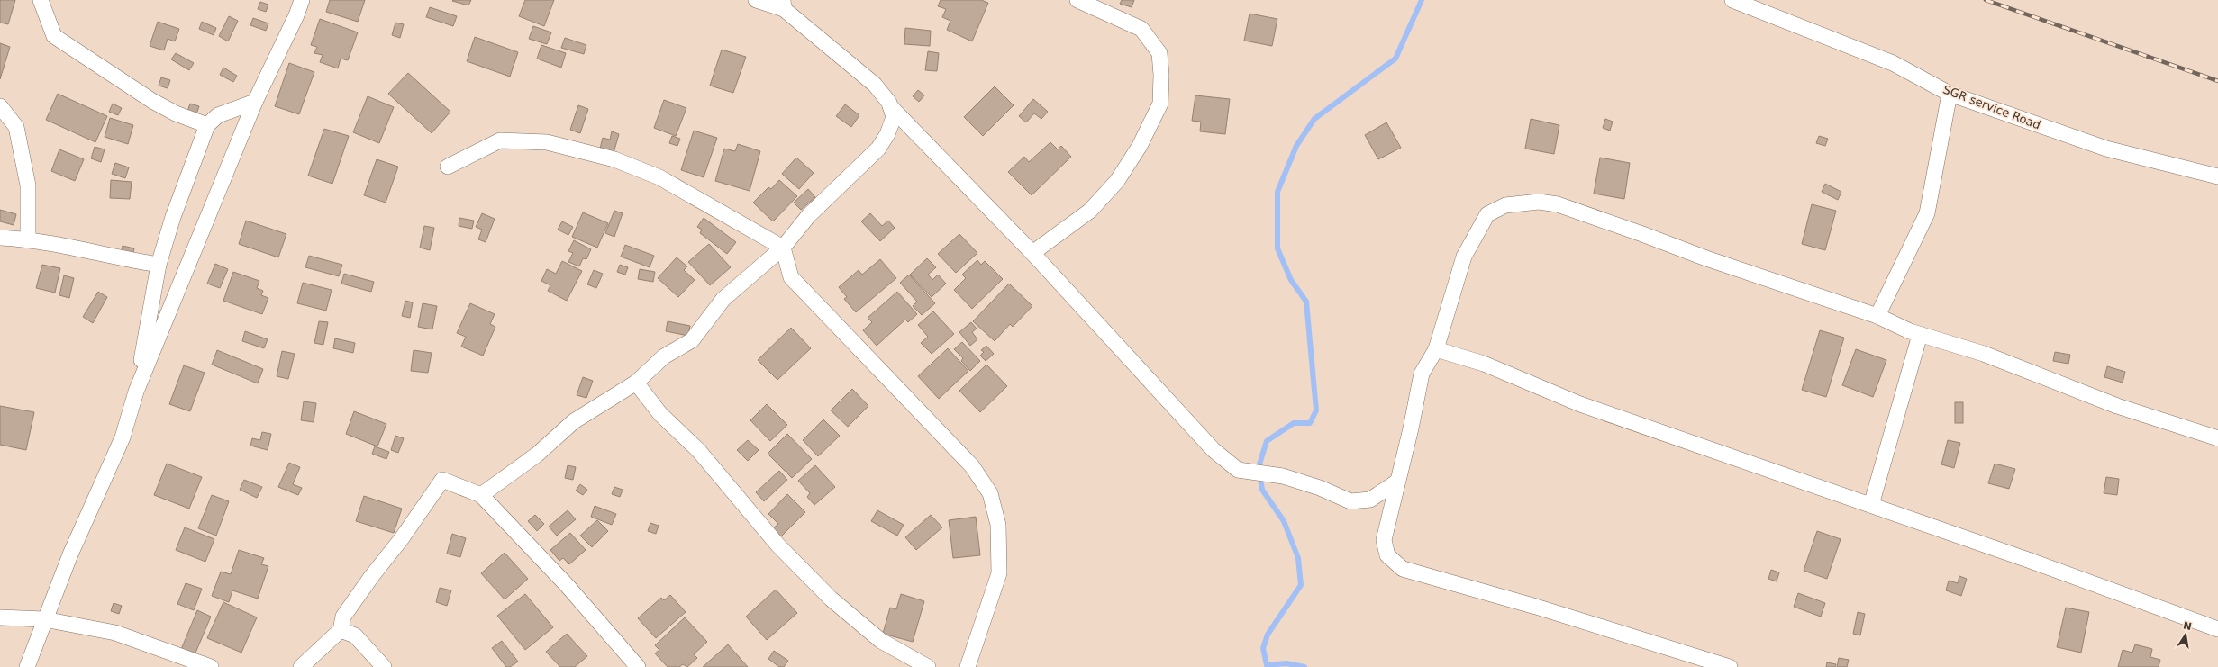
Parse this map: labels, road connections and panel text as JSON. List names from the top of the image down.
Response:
{
  "streets": {
    "street": ["SGR service Road"]
  },
  "north": "top"
}
